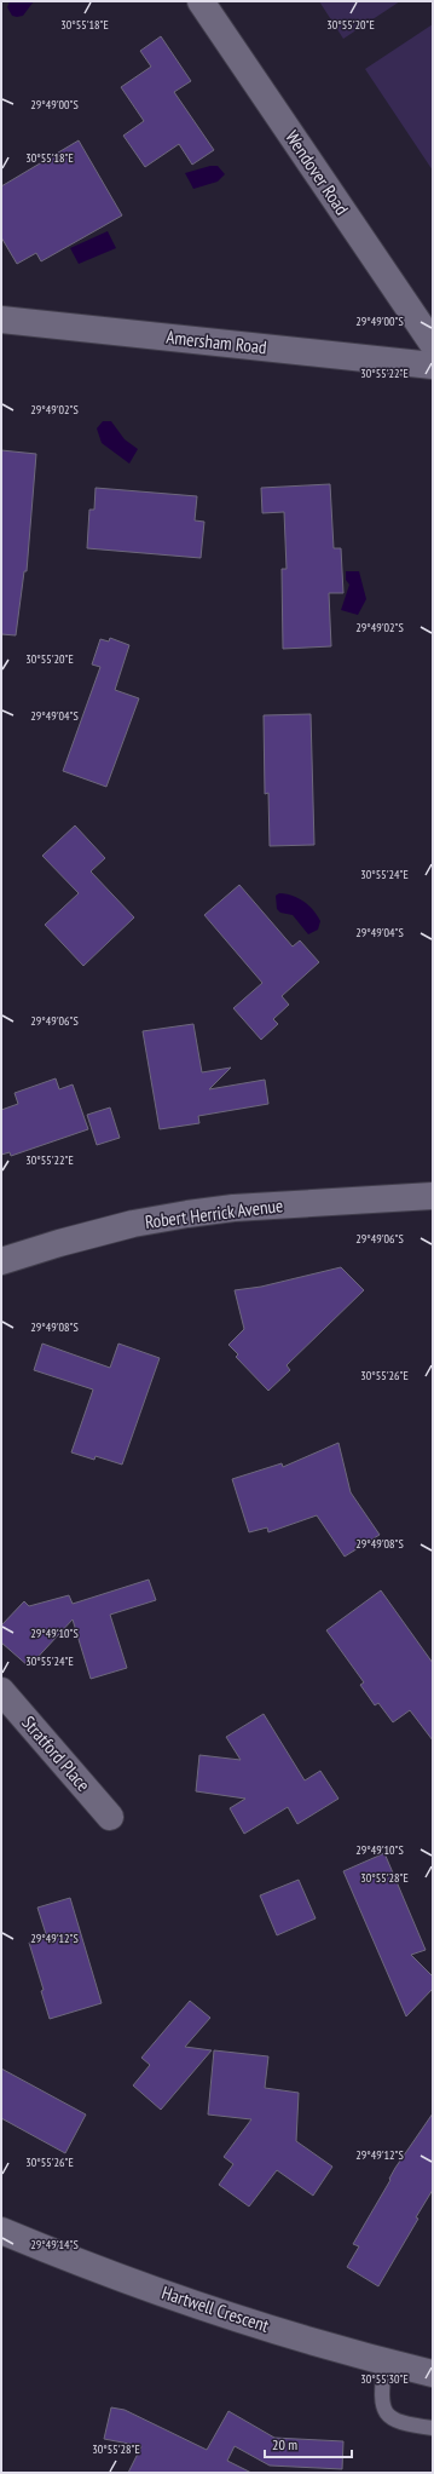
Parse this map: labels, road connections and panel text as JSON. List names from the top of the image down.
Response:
{
  "streets": {
    "street": [
      "Wendover Road",
      "Amersham Road",
      "Robert Herrick Avenue",
      "Stratford Place",
      "Hartwell Crescent"
    ]
  },
  "scale_bar": "20 m",
  "coordinates": [
    "30°55'18\"E",
    "30°55'20\"E",
    "29°49'00\"S",
    "30°55'22\"E",
    "29°49'02\"S",
    "29°49'04\"S",
    "30°55'24\"E",
    "29°49'06\"S",
    "29°49'08\"S",
    "30°55'26\"E",
    "29°49'10\"S",
    "30°55'28\"E",
    "29°49'12\"S",
    "29°49'14\"S",
    "30°55'30\"E"
  ]
}
